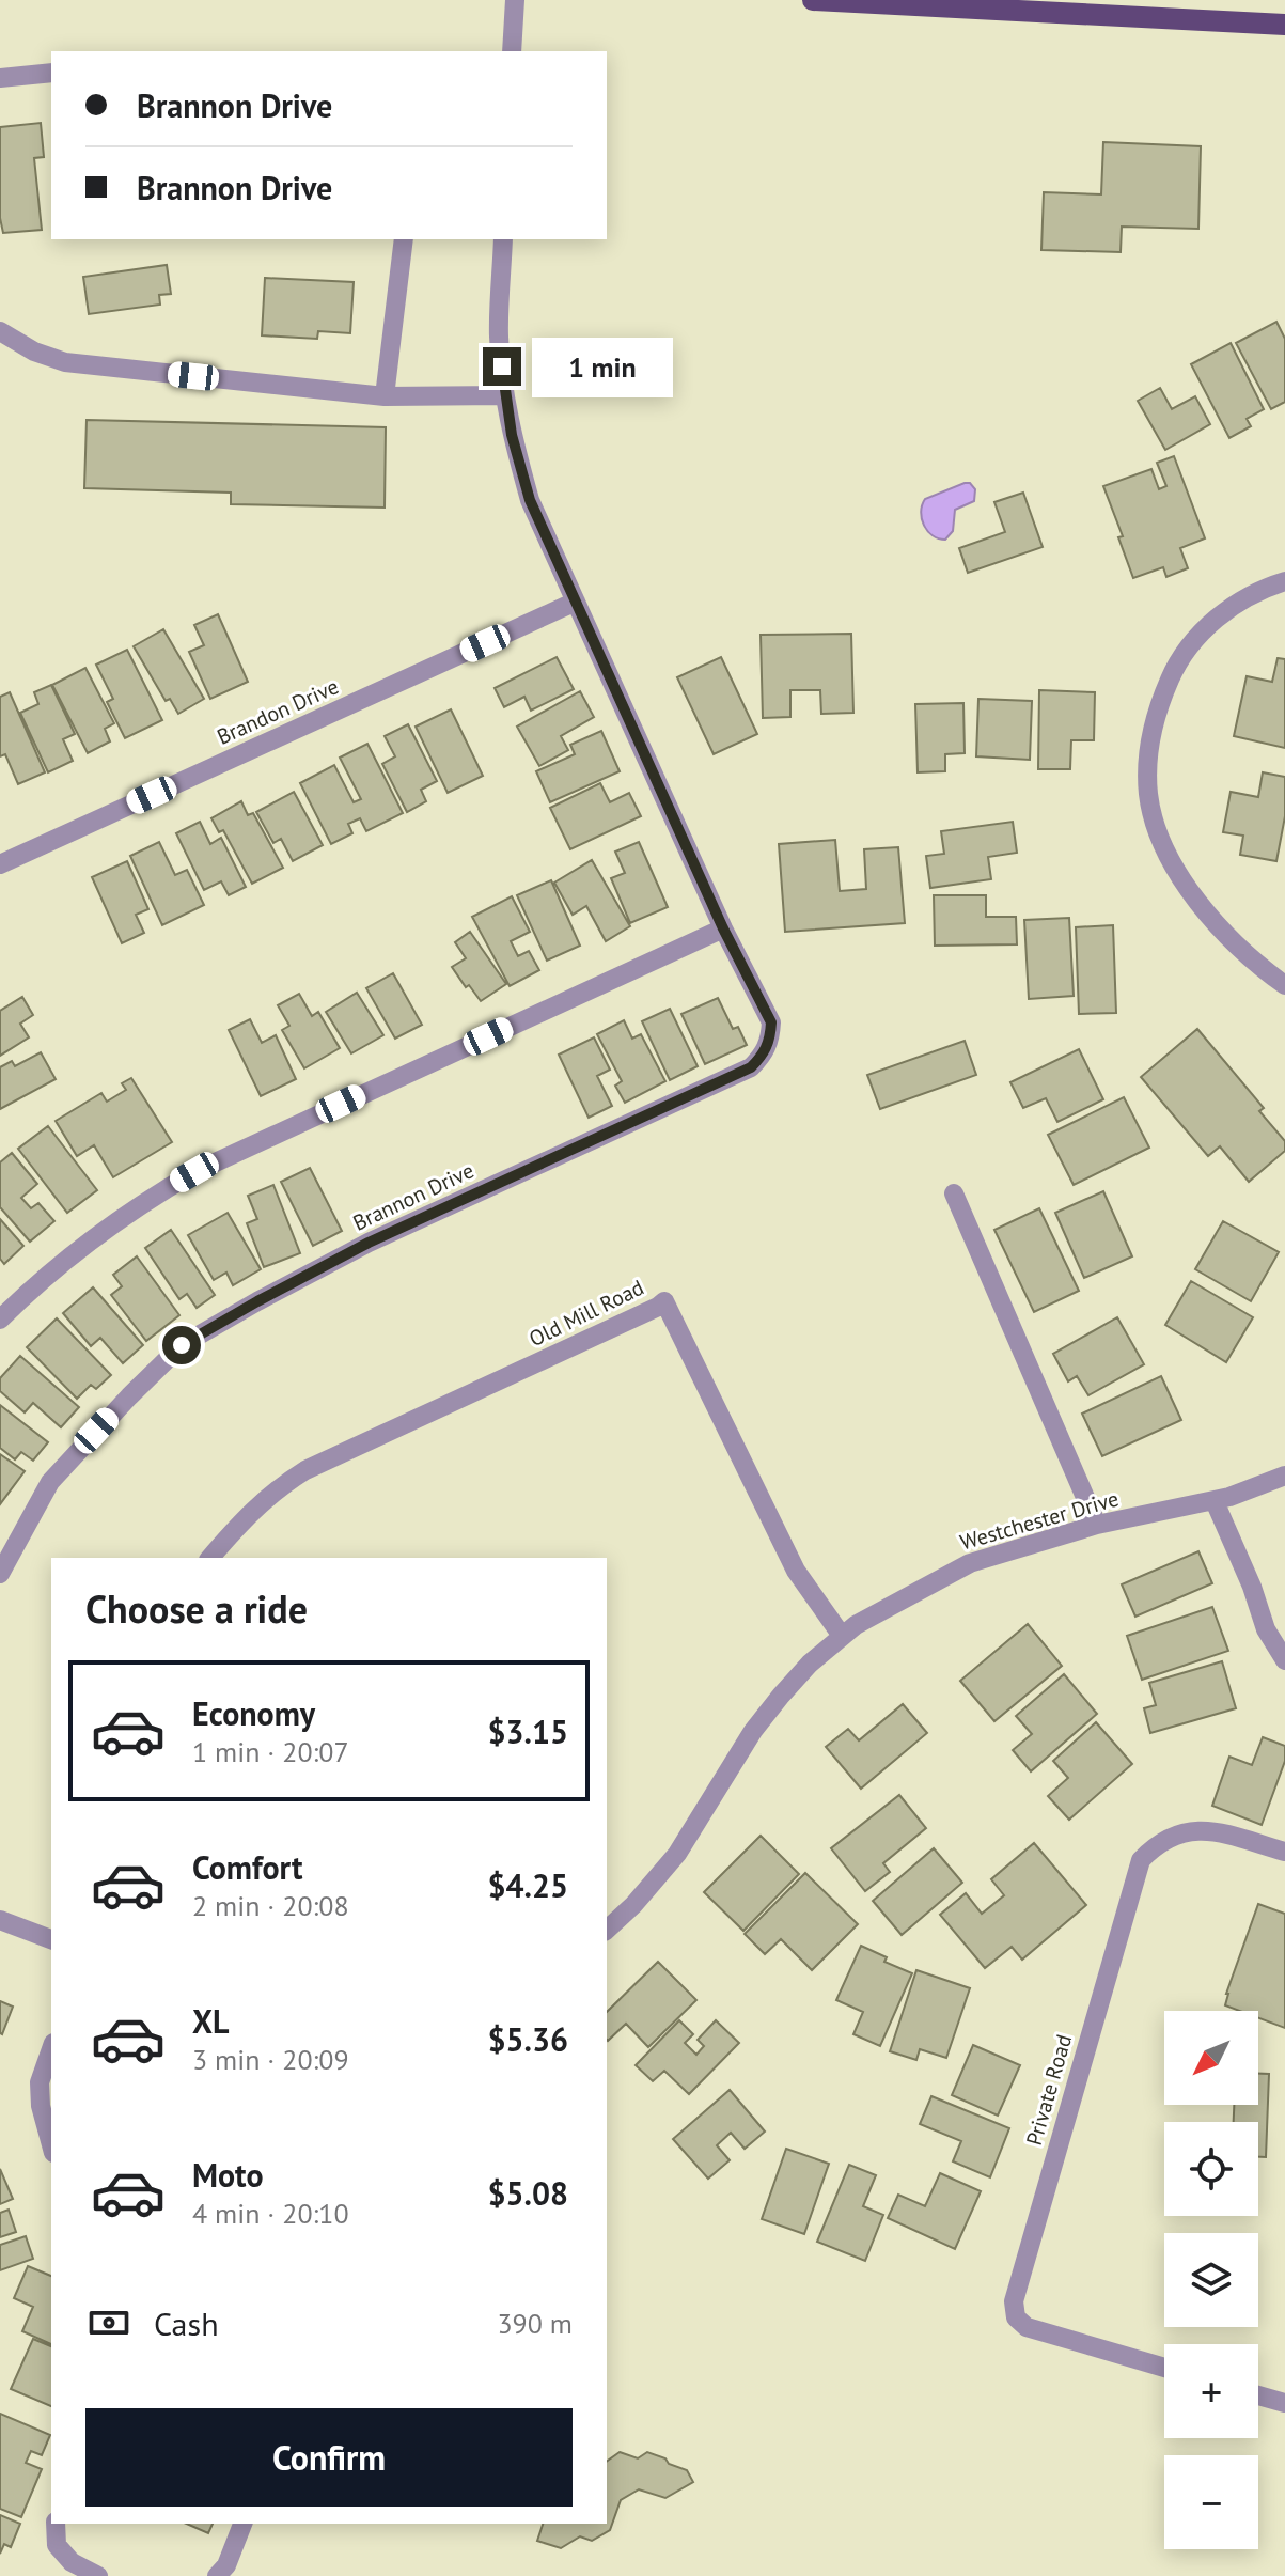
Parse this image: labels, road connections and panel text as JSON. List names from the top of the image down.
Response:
{
  "streets": {
    "street": [
      "Brandon Drive",
      "Brannon Drive",
      "Old Mill Road",
      "Westchester Drive",
      "Private Road"
    ]
  },
  "crossings": [
    ["Brandon Drive", "Brannon Drive"],
    ["Old Mill Road", "Westchester Drive"]
  ],
  "north": "bottom left",
  "page": {
    "banner": ["Brannon Drive", "Brannon Drive"],
    "bubble": "1 min",
    "heading": "Choose a ride",
    "list": [
      {
        "name": "Economy",
        "note": "1 min · 20:07",
        "value": "$3.15"
      },
      {
        "name": "Comfort",
        "note": "2 min · 20:08",
        "value": "$4.25"
      },
      {
        "name": "XL",
        "note": "3 min · 20:09",
        "value": "$5.36"
      },
      {
        "name": "Moto",
        "note": "4 min · 20:10",
        "value": "$5.08"
      }
    ],
    "map_buttons": ["+", "−"],
    "pay": ["Cash", "390 m"],
    "buttons": "Confirm"
  }
}
